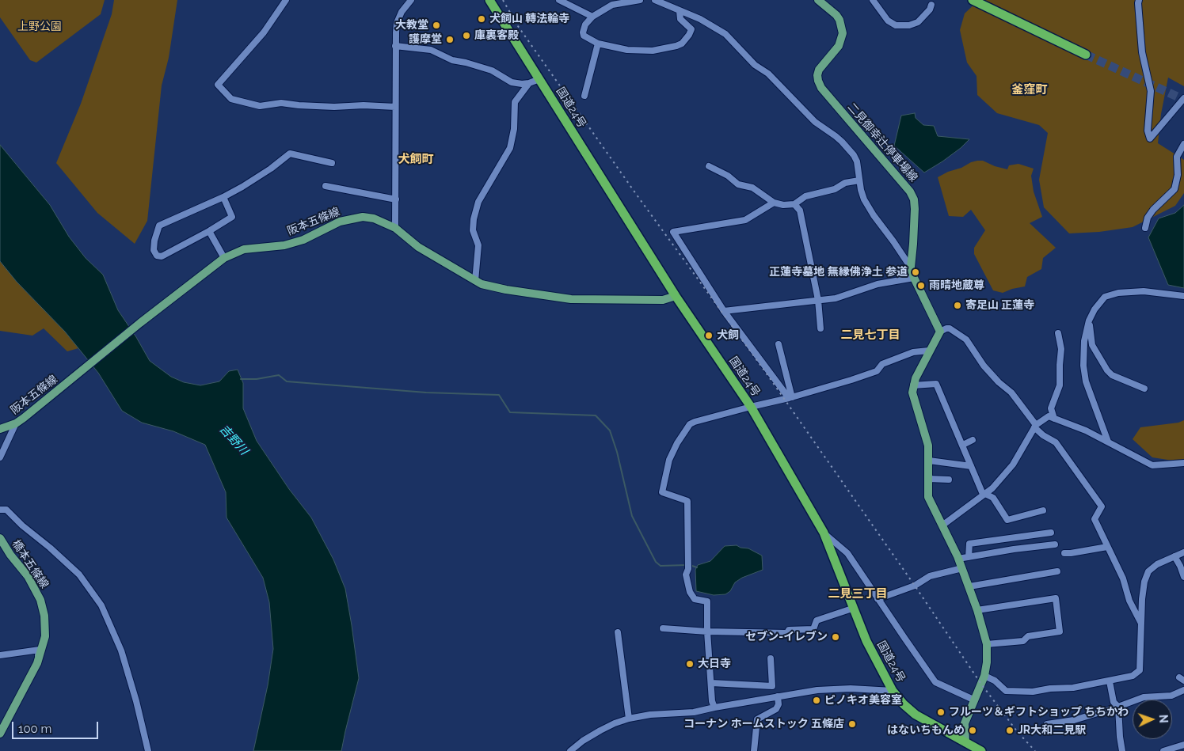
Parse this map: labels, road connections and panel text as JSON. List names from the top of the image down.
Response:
{
  "streets": {
    "highway": ["国道24号"],
    "main road": ["二見御幸辻停車場線", "阪本五條線", "橋本五條線"]
  },
  "crossings": [
    ["国道24号", "阪本五條線"]
  ],
  "districts": [
    "釜窪町",
    "犬飼町",
    "二見七丁目",
    "二見三丁目"
  ],
  "water": ["吉野川"],
  "parks": ["上野公園"],
  "places": [
    "犬飼山 轉法輪寺",
    "大教堂",
    "庫裏客殿",
    "護摩堂",
    "正蓮寺墓地 無縁佛浄土 参道",
    "雨晴地蔵尊",
    "寄足山 正蓮寺",
    "犬飼",
    "セブン-イレブン",
    "大日寺",
    "ピノキオ美容室",
    "フルーツ＆ギフトショップ ちちかわ",
    "コーナン ホームストック 五條店",
    "はないちもんめ",
    "JR大和二見駅"
  ],
  "scale_bar": "100 m",
  "north": "right"
}
